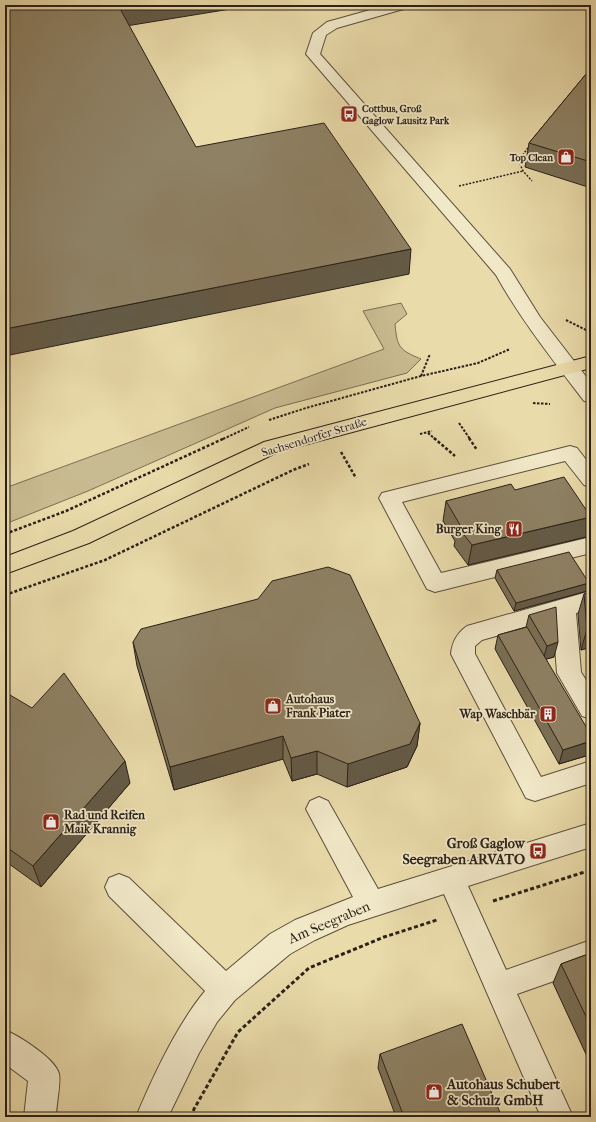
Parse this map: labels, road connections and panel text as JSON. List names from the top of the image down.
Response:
{
  "streets": {
    "main road": ["Sachsendorfer Straße"],
    "street": ["Am Seegraben"]
  },
  "places": {
    "bus stop": ["Cottbus, Groß Gaglow Lausitz Park", "Groß Gaglow Seegraben ARVATO"],
    "shop": [
      "Top Clean",
      "Autohaus Frank Piater",
      "Rad und Reifen Maik Krannig",
      "Autohaus Schubert & Schulz GmbH"
    ],
    "restaurant": ["Burger King"],
    "building": ["Wap Waschbär"]
  }
}
